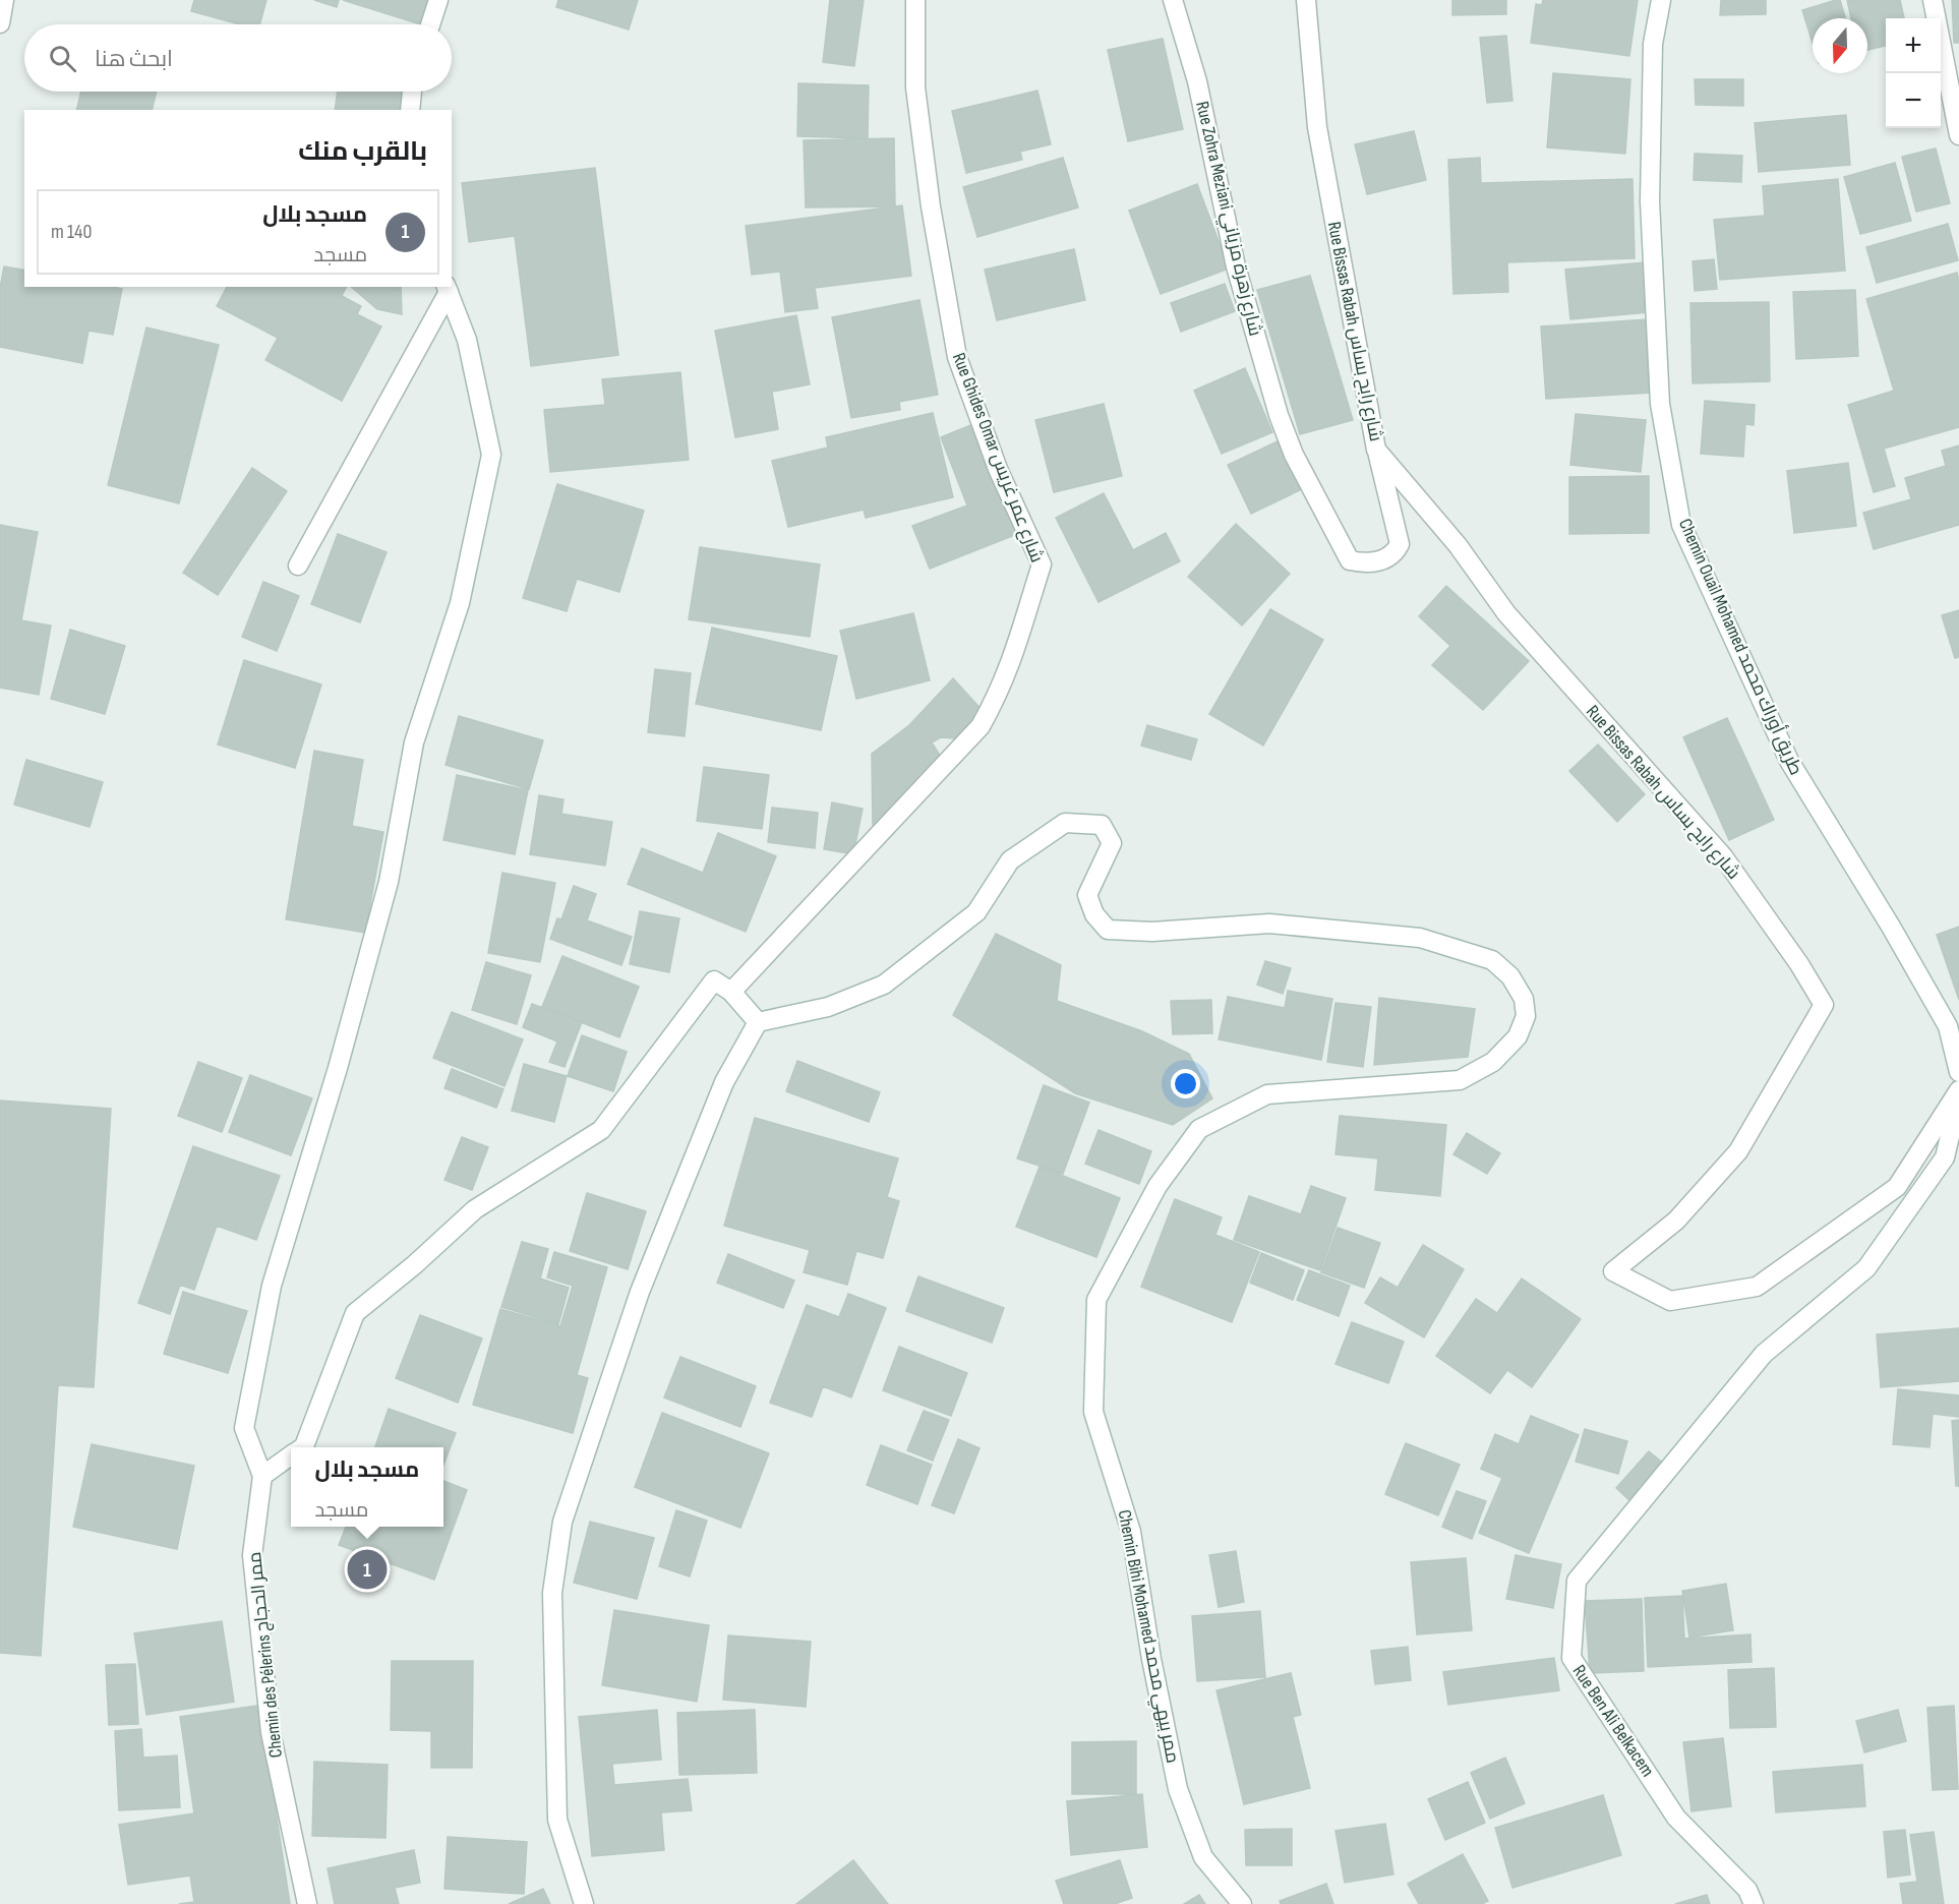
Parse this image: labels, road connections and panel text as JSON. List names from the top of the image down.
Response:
{
  "streets": {
    "street": [
      "Rue Zohra Meziani شارع زهرة مزياني",
      "Rue Bissas Rabah شارع رابح بساس",
      "Rue Ghides Omar شارع عمر غريس",
      "Chemin Ouail Mohamed طريق أوراك محمد",
      "Chemin Bihi Mohamed ممر بيهي محمد",
      "Chemin des Pélerins ممر الحجاج",
      "Rue Ben Ali Belkacem"
    ]
  },
  "crossings": [
    ["Rue Zohra Meziani شارع زهرة مزياني", "Rue Bissas Rabah شارع رابح بساس"]
  ],
  "north": "bottom",
  "page": {
    "map_buttons": ["+", "−"],
    "search": "ابحث هنا",
    "heading": "بالقرب منك",
    "list": [
      {
        "mark": "1",
        "name": "مسجد بلال",
        "note": "مسجد",
        "value": "140 m"
      }
    ],
    "popup": ["مسجد بلال", "مسجد"],
    "pins": "1"
  }
}
